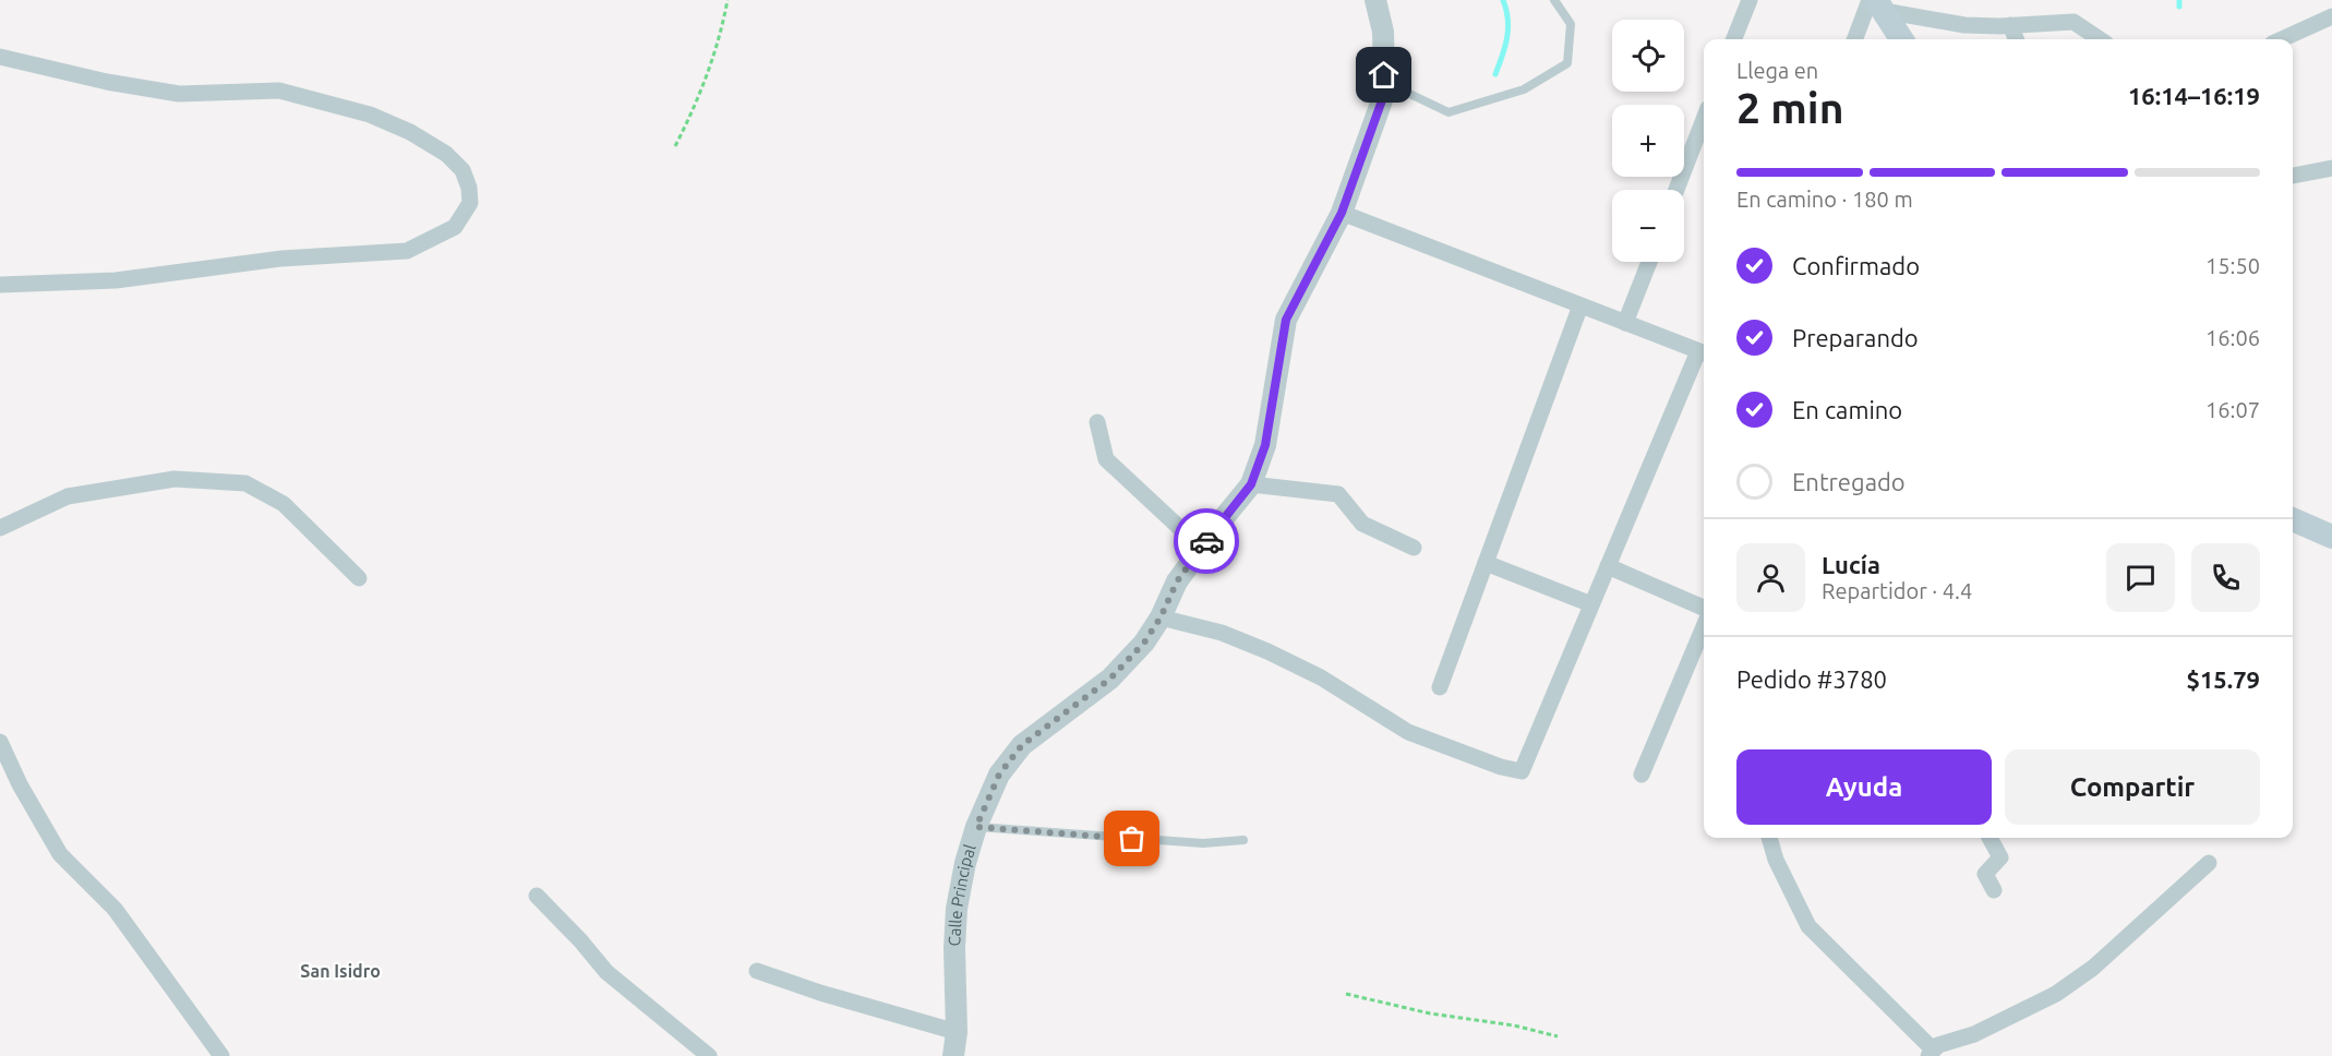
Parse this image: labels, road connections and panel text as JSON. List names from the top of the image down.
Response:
{
  "streets": {
    "street": ["Calle Principal"]
  },
  "districts": ["San Isidro"],
  "page": {
    "map_buttons": ["+", "−"],
    "heading": ["2 min", "Llega en", "16:14–16:19"],
    "panel": [
      "Lucía",
      "Repartidor · 4.4",
      "Pedido #3780",
      "$15.79"
    ],
    "bar": "En camino · 180 m",
    "list": [
      ["Confirmado", "15:50"],
      ["Preparando", "16:06"],
      ["En camino", "16:07"],
      "Entregado"
    ],
    "buttons": ["Ayuda", "Compartir"]
  }
}
